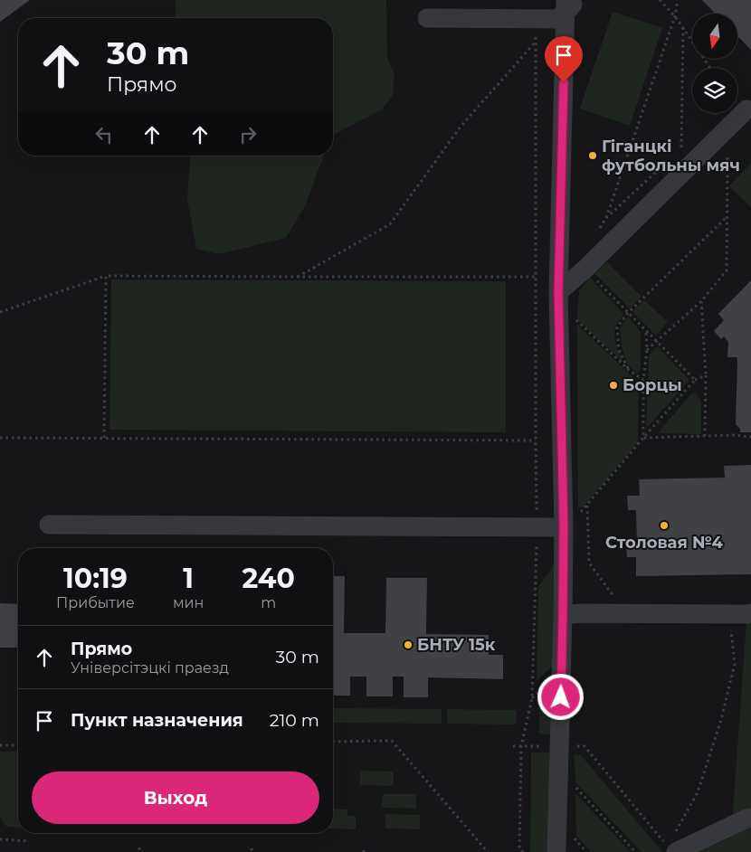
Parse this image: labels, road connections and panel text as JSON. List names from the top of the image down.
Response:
{
  "places": [
    "Гіганцкі футбольны мяч",
    "Борцы",
    "Столовая №4",
    "БНТУ 15к"
  ],
  "north": "bottom",
  "page": {
    "turn": ["30 m", "Прямо"],
    "eta": [
      "10:19",
      "Прибытие",
      "1",
      "мин",
      "240",
      "m"
    ],
    "list": [
      {
        "name": "Прямо",
        "note": "Універсітэцкі праезд",
        "value": "30 m"
      },
      {
        "name": "Пункт назначения",
        "value": "210 m"
      }
    ],
    "buttons": "Выход"
  }
}
